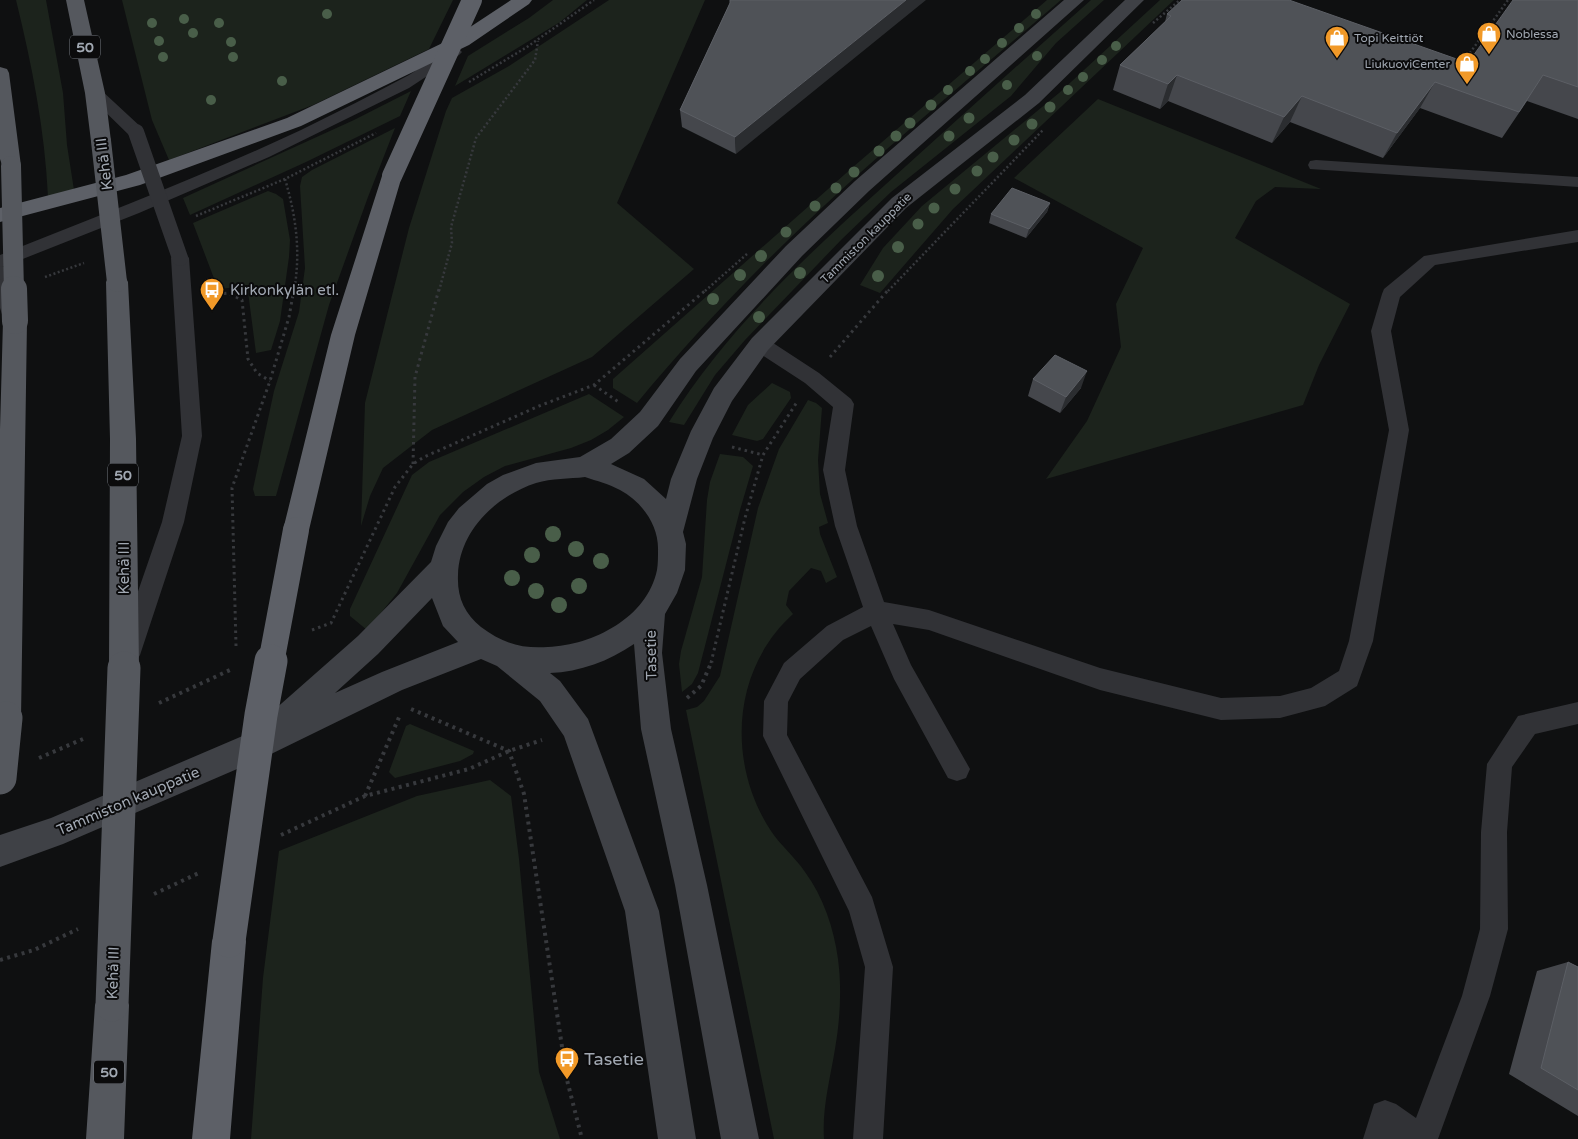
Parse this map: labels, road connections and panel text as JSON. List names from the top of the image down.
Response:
{
  "streets": {
    "highway": ["50", "Kehä III"],
    "main road": ["Tammiston kauppatie", "Tasetie"]
  },
  "places": {
    "shop": ["Noblessa", "Topi Keittiöt", "LiukuoviCenter"],
    "bus stop": ["Kirkonkylän etl.", "Tasetie"]
  }
}
